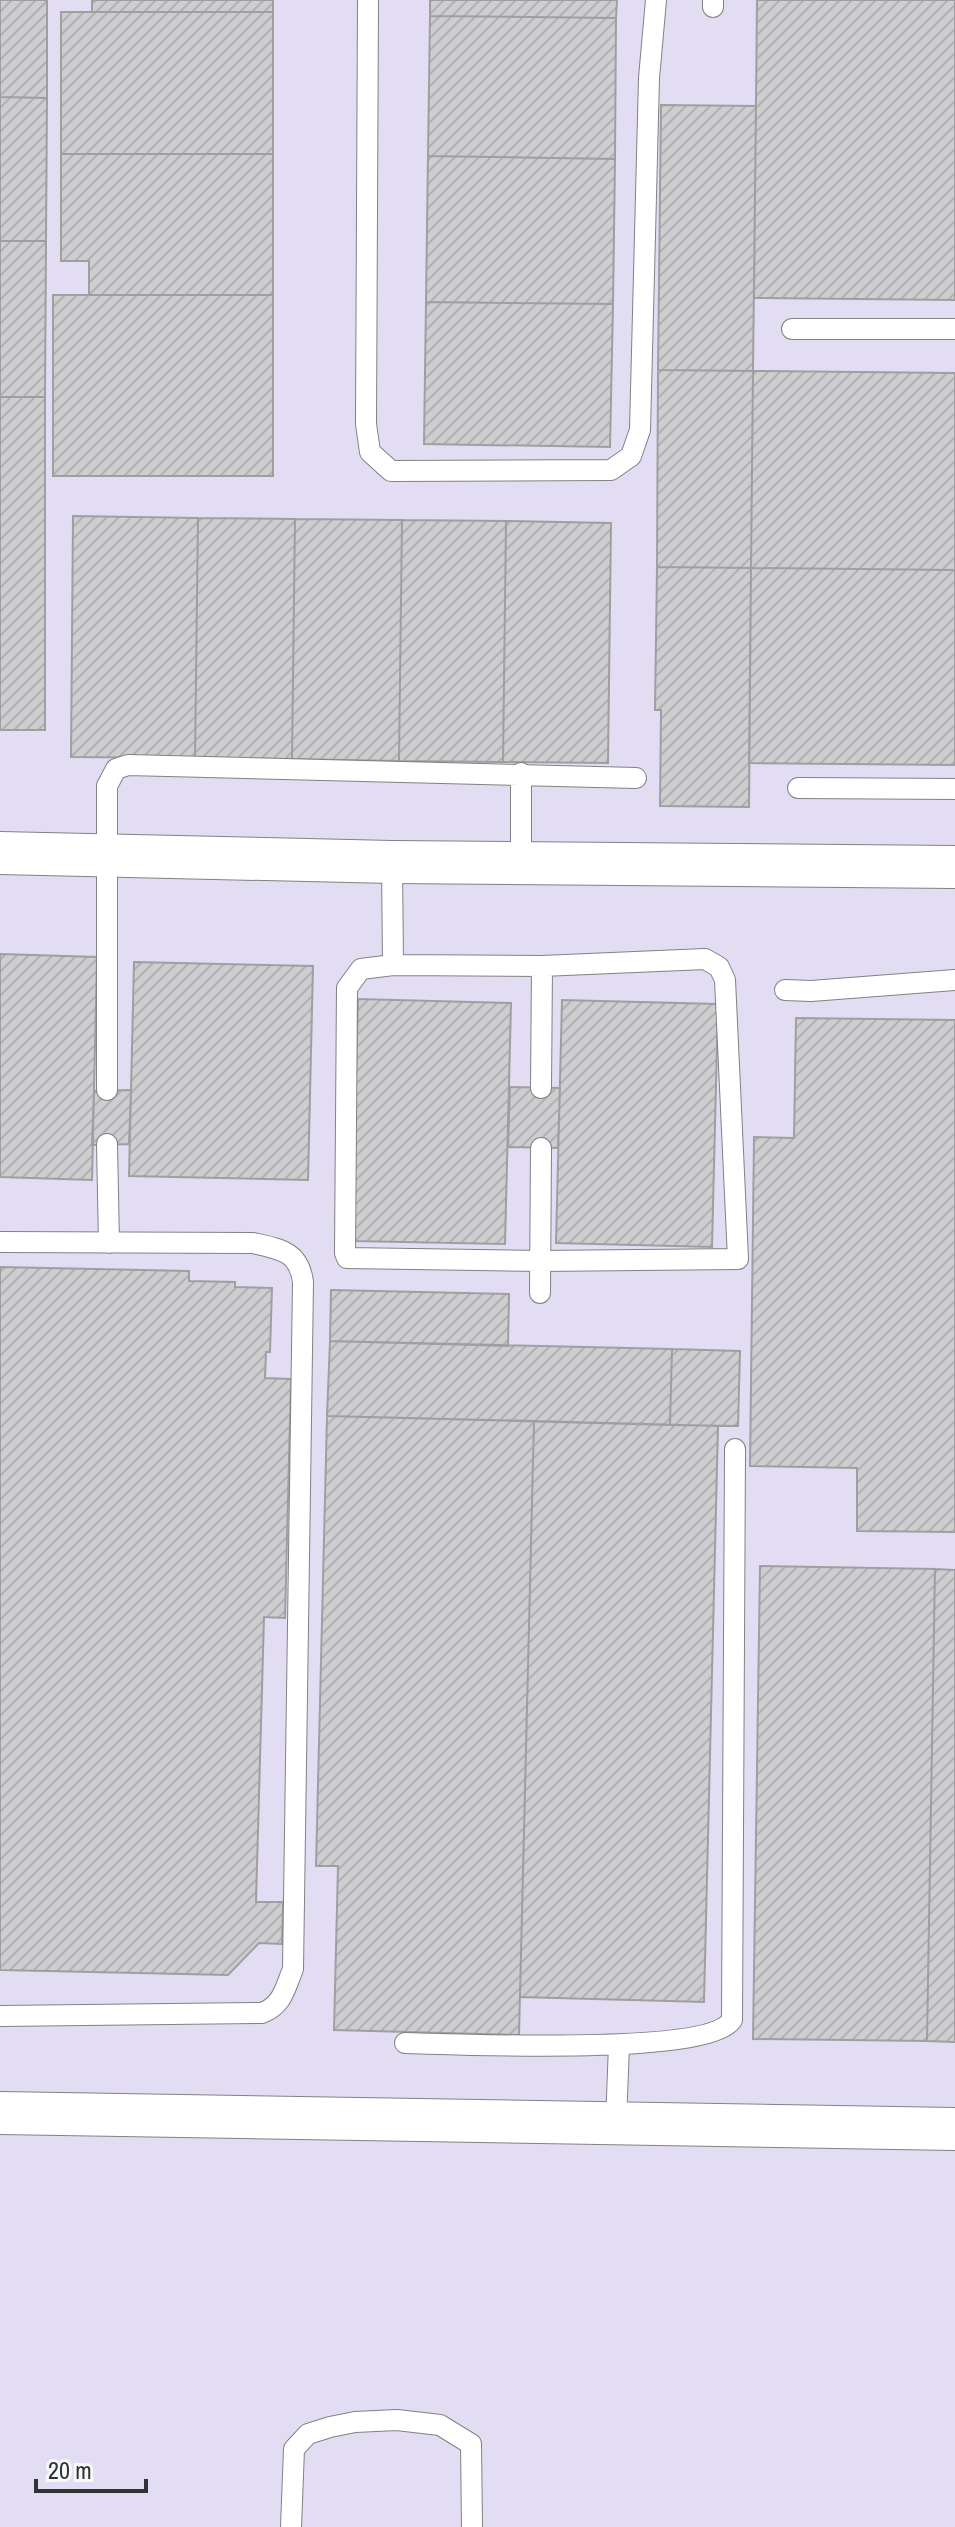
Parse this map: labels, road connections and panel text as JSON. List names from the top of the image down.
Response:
{
  "scale_bar": "20 m"
}
